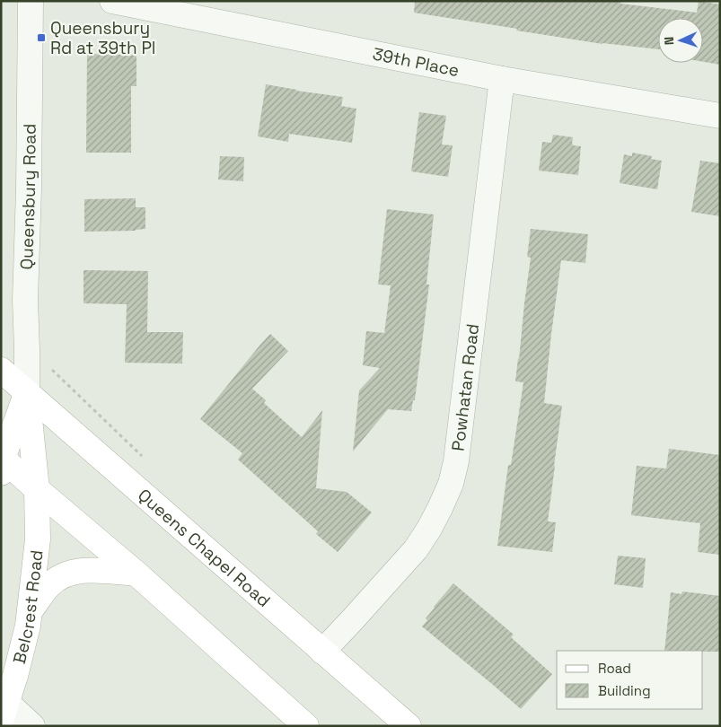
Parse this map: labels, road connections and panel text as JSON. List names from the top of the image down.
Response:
{
  "streets": {
    "main road": ["Queensbury Road", "Queens Chapel Road", "Belcrest Road"],
    "street": ["39th Place", "Powhatan Road"]
  },
  "crossings": [
    ["39th Place", "Powhatan Road"],
    ["Queensbury Road", "Queens Chapel Road"],
    ["Queensbury Road", "Belcrest Road"],
    ["Powhatan Road", "Queens Chapel Road"]
  ],
  "places": {
    "transit": ["Queensbury Rd at 39th Pl"]
  },
  "legend": ["Road", "Building"],
  "north": "left"
}
